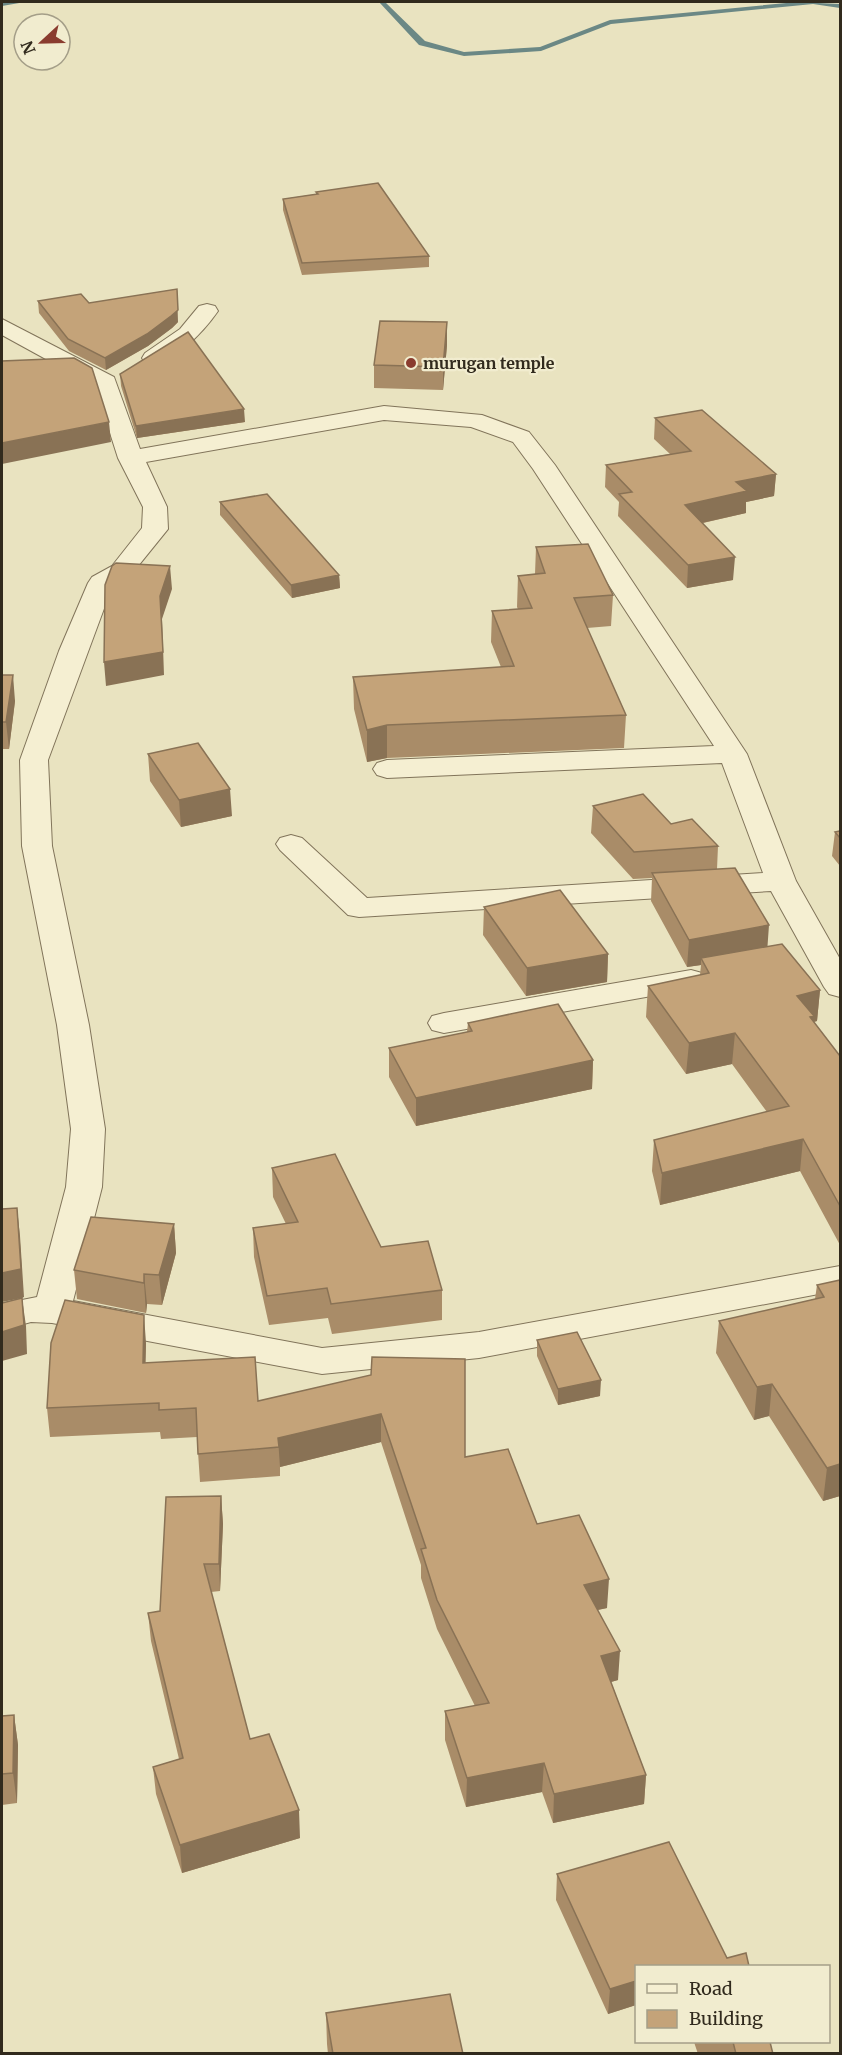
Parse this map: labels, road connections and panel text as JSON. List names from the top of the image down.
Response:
{
  "places": ["murugan temple"],
  "legend": ["Road", "Building"],
  "north": "left"
}
